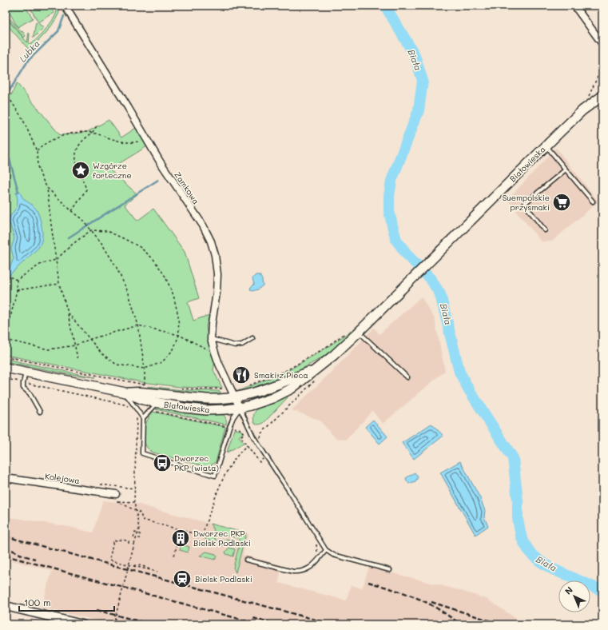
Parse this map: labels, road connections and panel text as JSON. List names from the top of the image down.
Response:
{
  "streets": {
    "main road": ["Białowieska"],
    "street": ["Zamkowa", "Kolejowa"]
  },
  "crossings": [
    ["Białowieska", "Zamkowa"]
  ],
  "water": ["Lubka", "Biała"],
  "places": {
    "place": ["Wzgórze forteczne"],
    "supermarket": ["Suempolskie przysmaki"],
    "restaurant": ["Smaki z Pieca"],
    "bus stop": ["Dworzec PKP (wiata)"],
    "building": ["Dworzec PKP Bielsk Podlaski"],
    "station": ["Bielsk Podlaski"]
  },
  "scale_bar": "100 m",
  "north": "top left"
}
